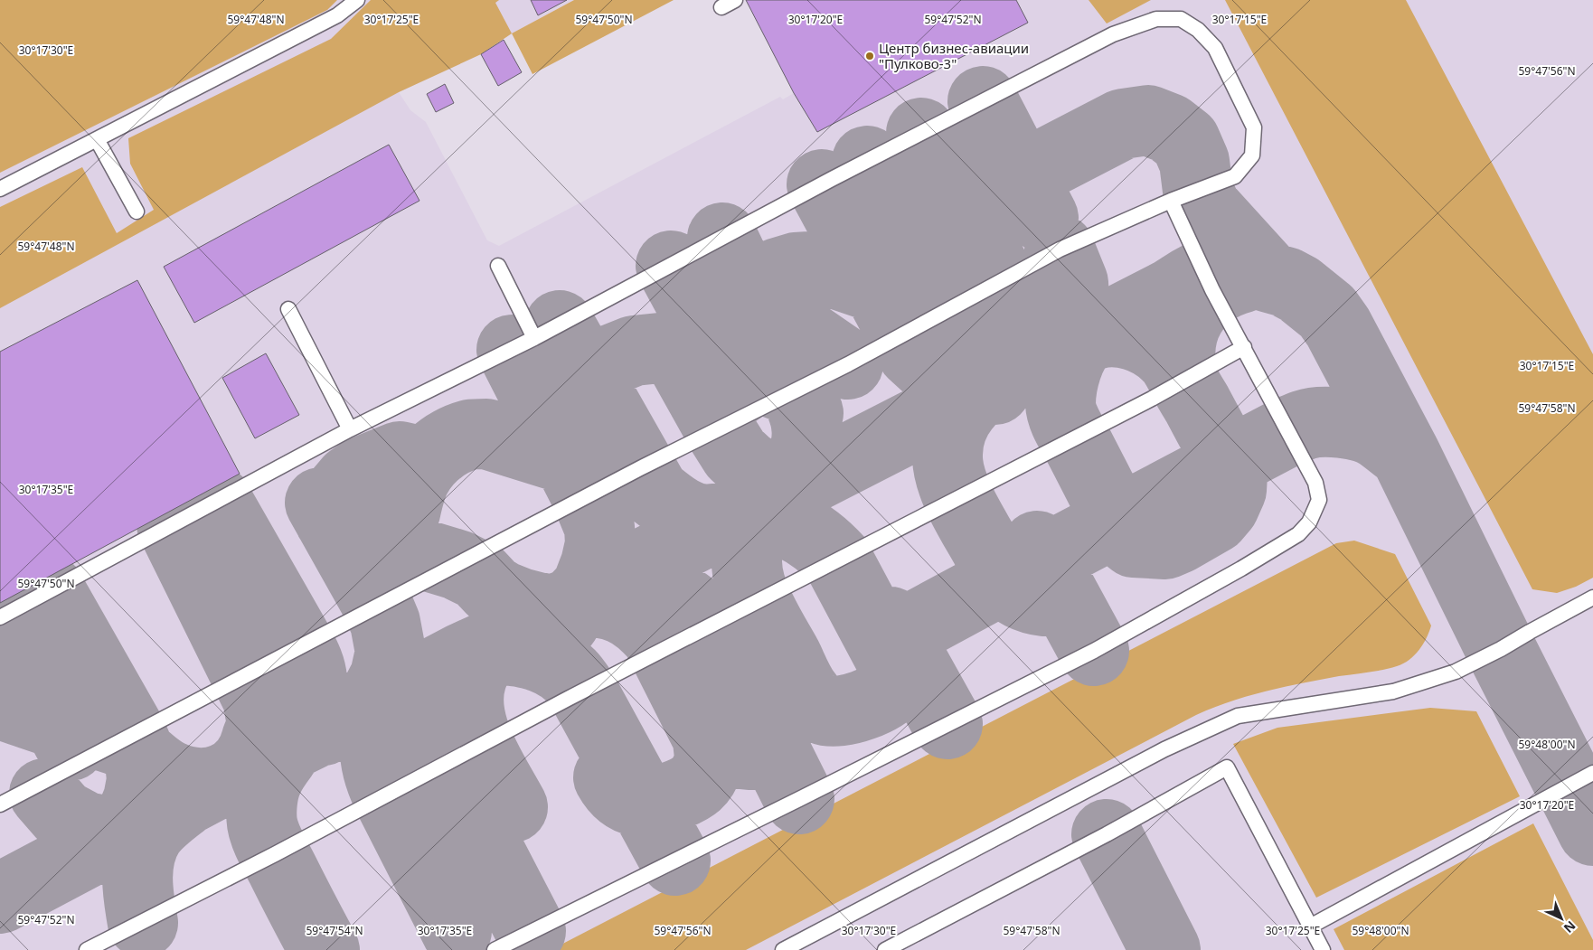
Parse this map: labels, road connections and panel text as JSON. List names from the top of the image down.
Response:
{
  "places": ["Центр бизнес-авиации \"Пулково-3\""],
  "north": "bottom right",
  "coordinates": [
    "59°47'48\"N",
    "59°47'50\"N",
    "59°47'52\"N",
    "30°17'25\"E",
    "30°17'20\"E",
    "30°17'15\"E",
    "30°17'30\"E",
    "59°47'56\"N",
    "59°47'58\"N",
    "30°17'35\"E",
    "59°48'00\"N",
    "59°47'54\"N"
  ]
}
